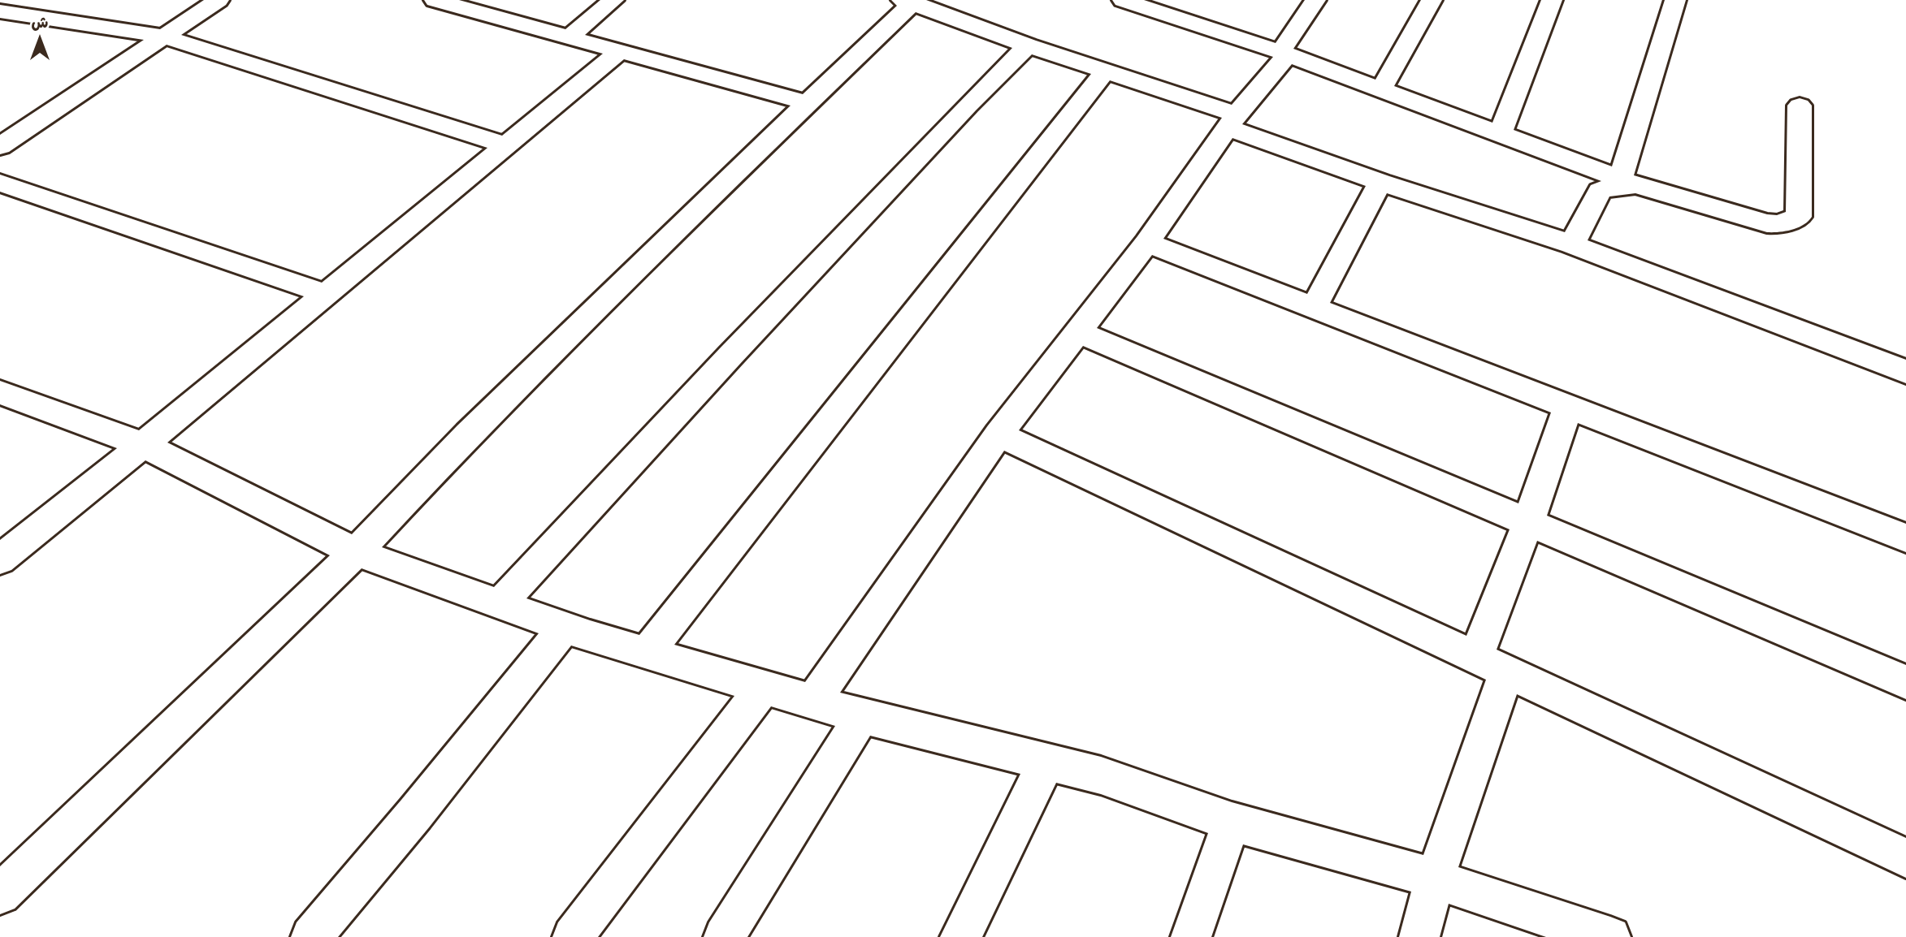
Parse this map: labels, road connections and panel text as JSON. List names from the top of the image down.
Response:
{
  "north": "top"
}
